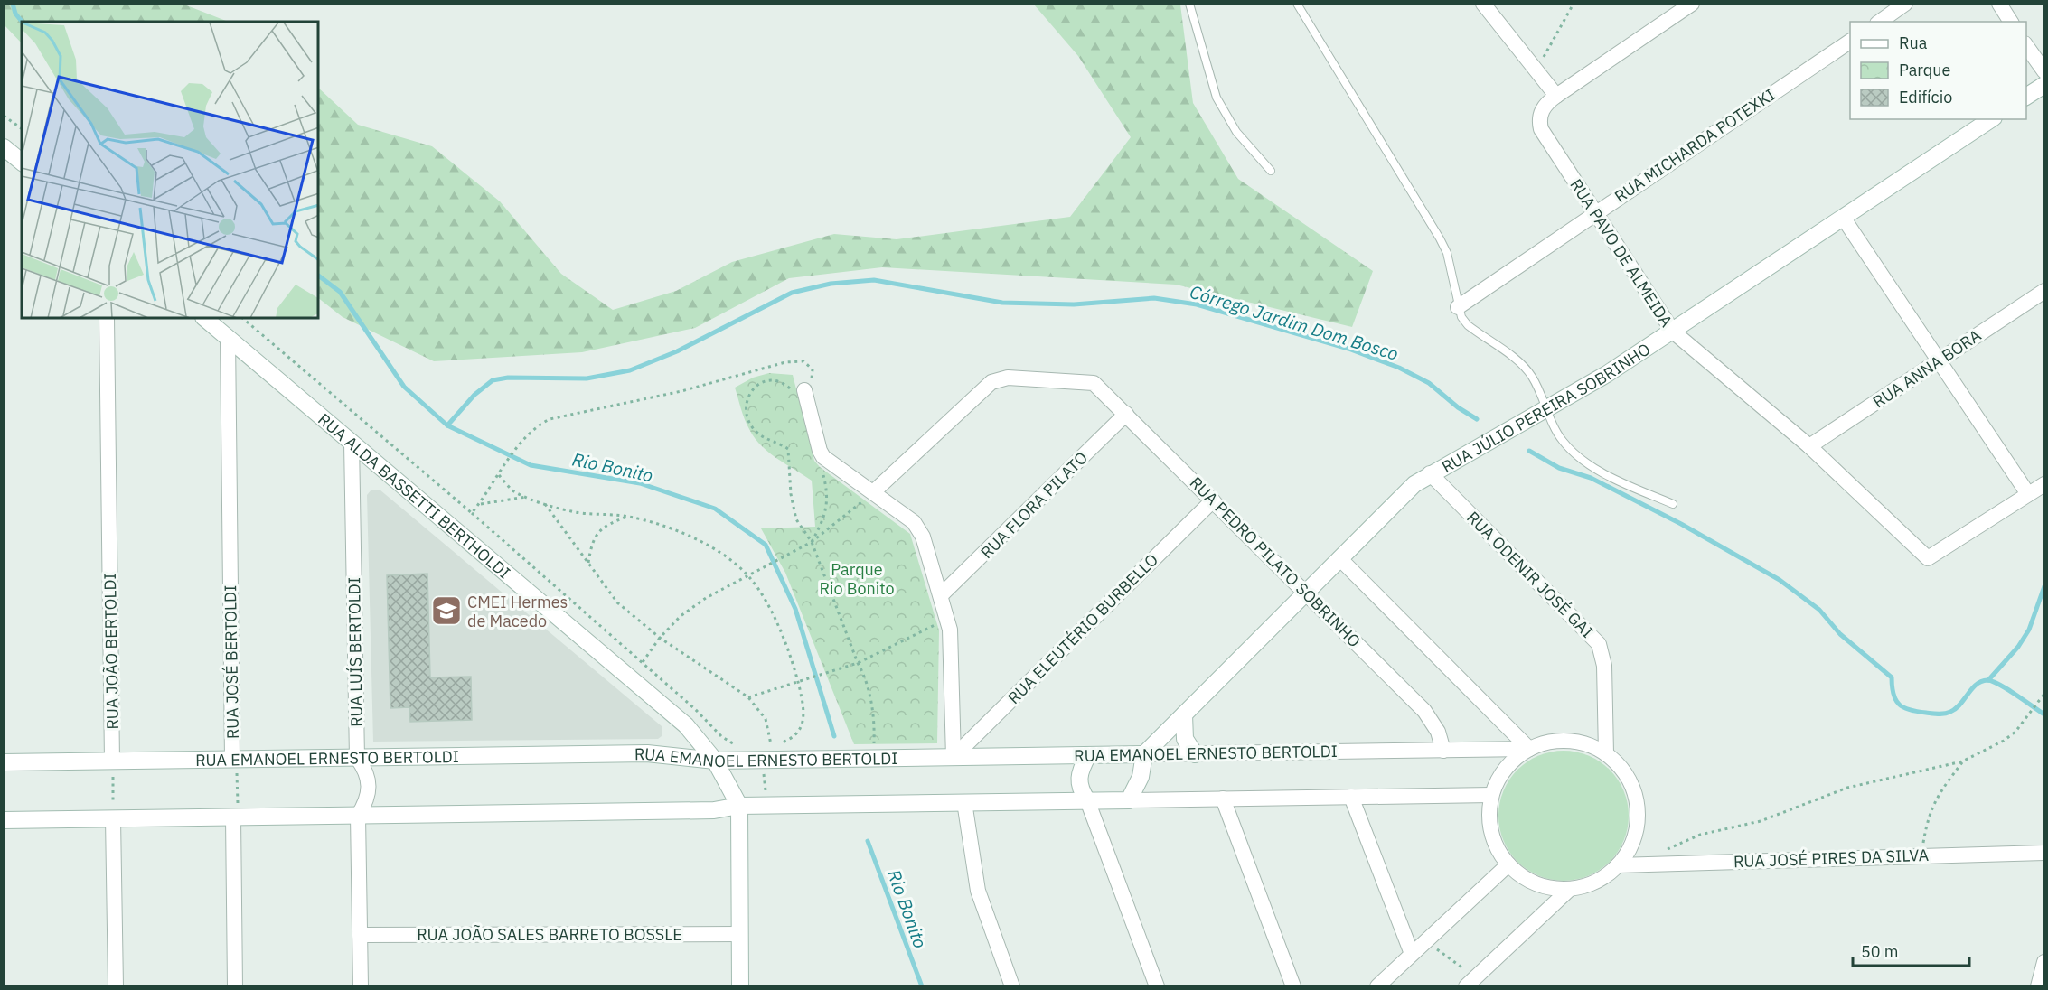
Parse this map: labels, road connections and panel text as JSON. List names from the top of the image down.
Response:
{
  "streets": {
    "main road": ["RUA JÚLIO PEREIRA SOBRINHO", "RUA ALDA BASSETTI BERTHOLDI", "RUA EMANOEL ERNESTO BERTOLDI"],
    "street": [
      "RUA MICHARDA POTEXKI",
      "RUA PAVO DE ALMEIDA",
      "RUA ANNA BORA",
      "RUA FLORA PILATO",
      "RUA PEDRO PILATO SOBRINHO",
      "RUA ODENIR JOSÉ GAI",
      "RUA ELEUTÉRIO BURBELLO",
      "RUA JOÃO BERTOLDI",
      "RUA LUÍS BERTOLDI",
      "RUA JOSÉ BERTOLDI",
      "RUA JOSÉ PIRES DA SILVA",
      "RUA JOÃO SALES BARRETO BOSSLE"
    ]
  },
  "crossings": [
    ["RUA MICHARDA POTEXKI", "RUA PAVO DE ALMEIDA"],
    ["RUA PAVO DE ALMEIDA", "RUA ANNA BORA"],
    ["RUA PAVO DE ALMEIDA", "RUA JÚLIO PEREIRA SOBRINHO"],
    ["RUA JÚLIO PEREIRA SOBRINHO", "RUA PEDRO PILATO SOBRINHO"],
    ["RUA JÚLIO PEREIRA SOBRINHO", "RUA ODENIR JOSÉ GAI"],
    ["RUA JÚLIO PEREIRA SOBRINHO", "RUA EMANOEL ERNESTO BERTOLDI"],
    ["RUA ALDA BASSETTI BERTHOLDI", "RUA LUÍS BERTOLDI"],
    ["RUA ALDA BASSETTI BERTHOLDI", "RUA JOSÉ BERTOLDI"],
    ["RUA ALDA BASSETTI BERTHOLDI", "RUA EMANOEL ERNESTO BERTOLDI"],
    ["RUA ALDA BASSETTI BERTHOLDI", "RUA JOÃO SALES BARRETO BOSSLE"],
    ["RUA FLORA PILATO", "RUA PEDRO PILATO SOBRINHO"],
    ["RUA PEDRO PILATO SOBRINHO", "RUA ELEUTÉRIO BURBELLO"],
    ["RUA PEDRO PILATO SOBRINHO", "RUA EMANOEL ERNESTO BERTOLDI"],
    ["RUA ODENIR JOSÉ GAI", "RUA EMANOEL ERNESTO BERTOLDI"],
    ["RUA ODENIR JOSÉ GAI", "RUA JOSÉ PIRES DA SILVA"],
    ["RUA ELEUTÉRIO BURBELLO", "RUA EMANOEL ERNESTO BERTOLDI"],
    ["RUA JOÃO BERTOLDI", "RUA EMANOEL ERNESTO BERTOLDI"],
    ["RUA LUÍS BERTOLDI", "RUA EMANOEL ERNESTO BERTOLDI"],
    ["RUA LUÍS BERTOLDI", "RUA JOÃO SALES BARRETO BOSSLE"],
    ["RUA JOSÉ BERTOLDI", "RUA EMANOEL ERNESTO BERTOLDI"],
    ["RUA EMANOEL ERNESTO BERTOLDI", "RUA JOSÉ PIRES DA SILVA"]
  ],
  "water": ["Córrego Jardim Dom Bosco", "Rio Bonito"],
  "parks": ["Parque Rio Bonito"],
  "places": {
    "school or university": ["CMEI Hermes de Macedo"]
  },
  "legend": ["Rua", "Parque", "Edifício"],
  "scale_bar": "50 m"
}
